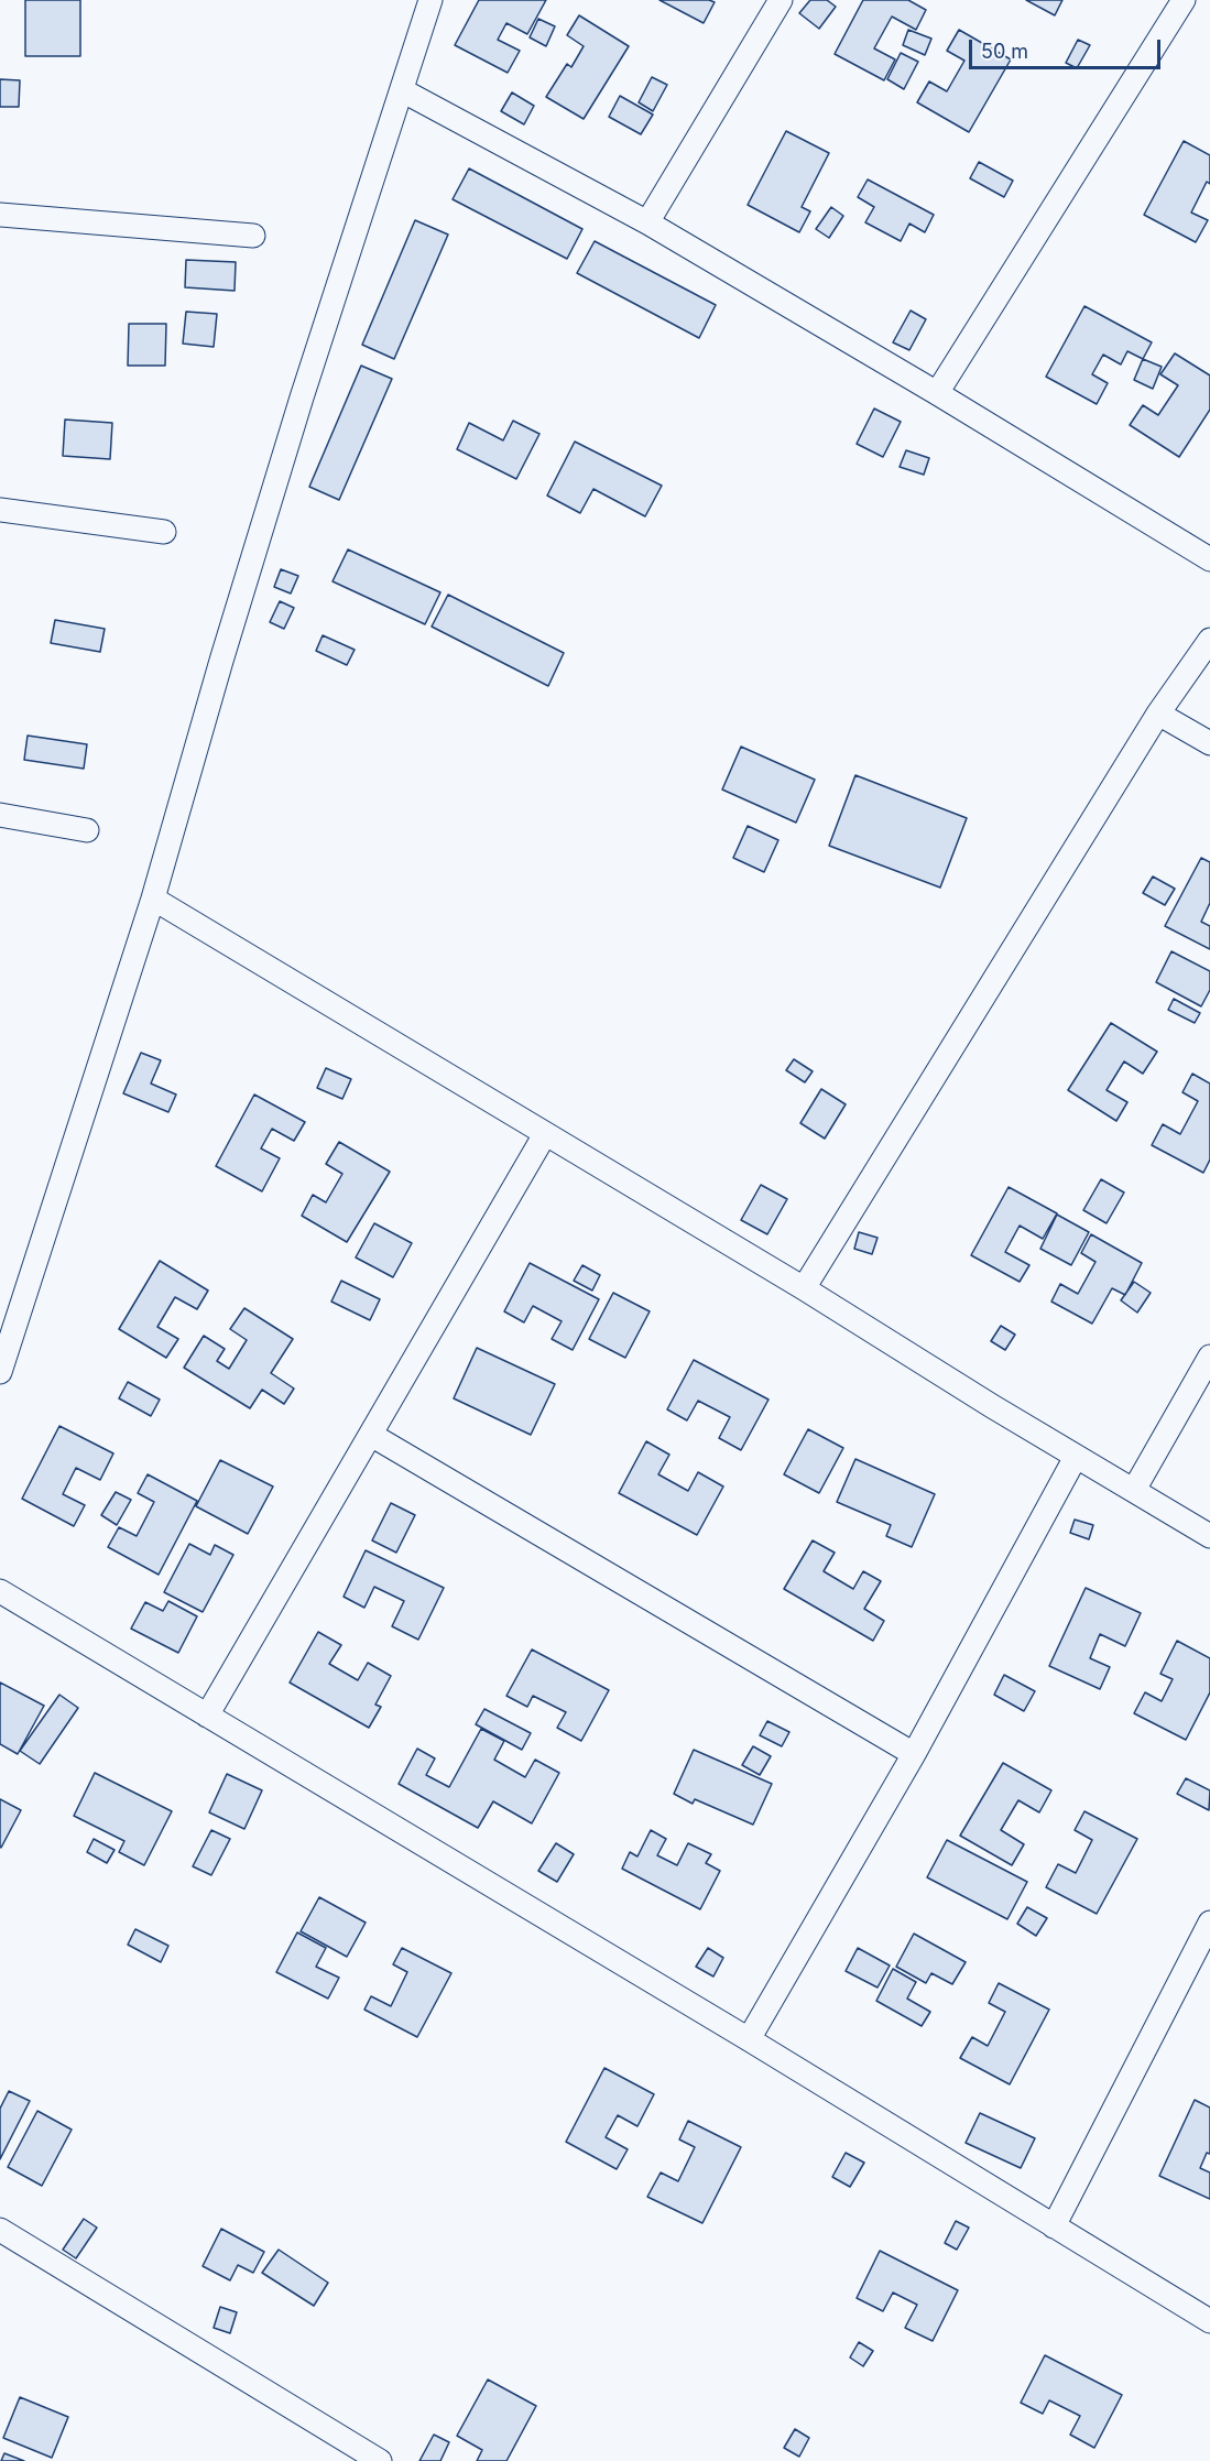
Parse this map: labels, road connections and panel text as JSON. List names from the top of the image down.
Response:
{
  "scale_bar": "50 m"
}
